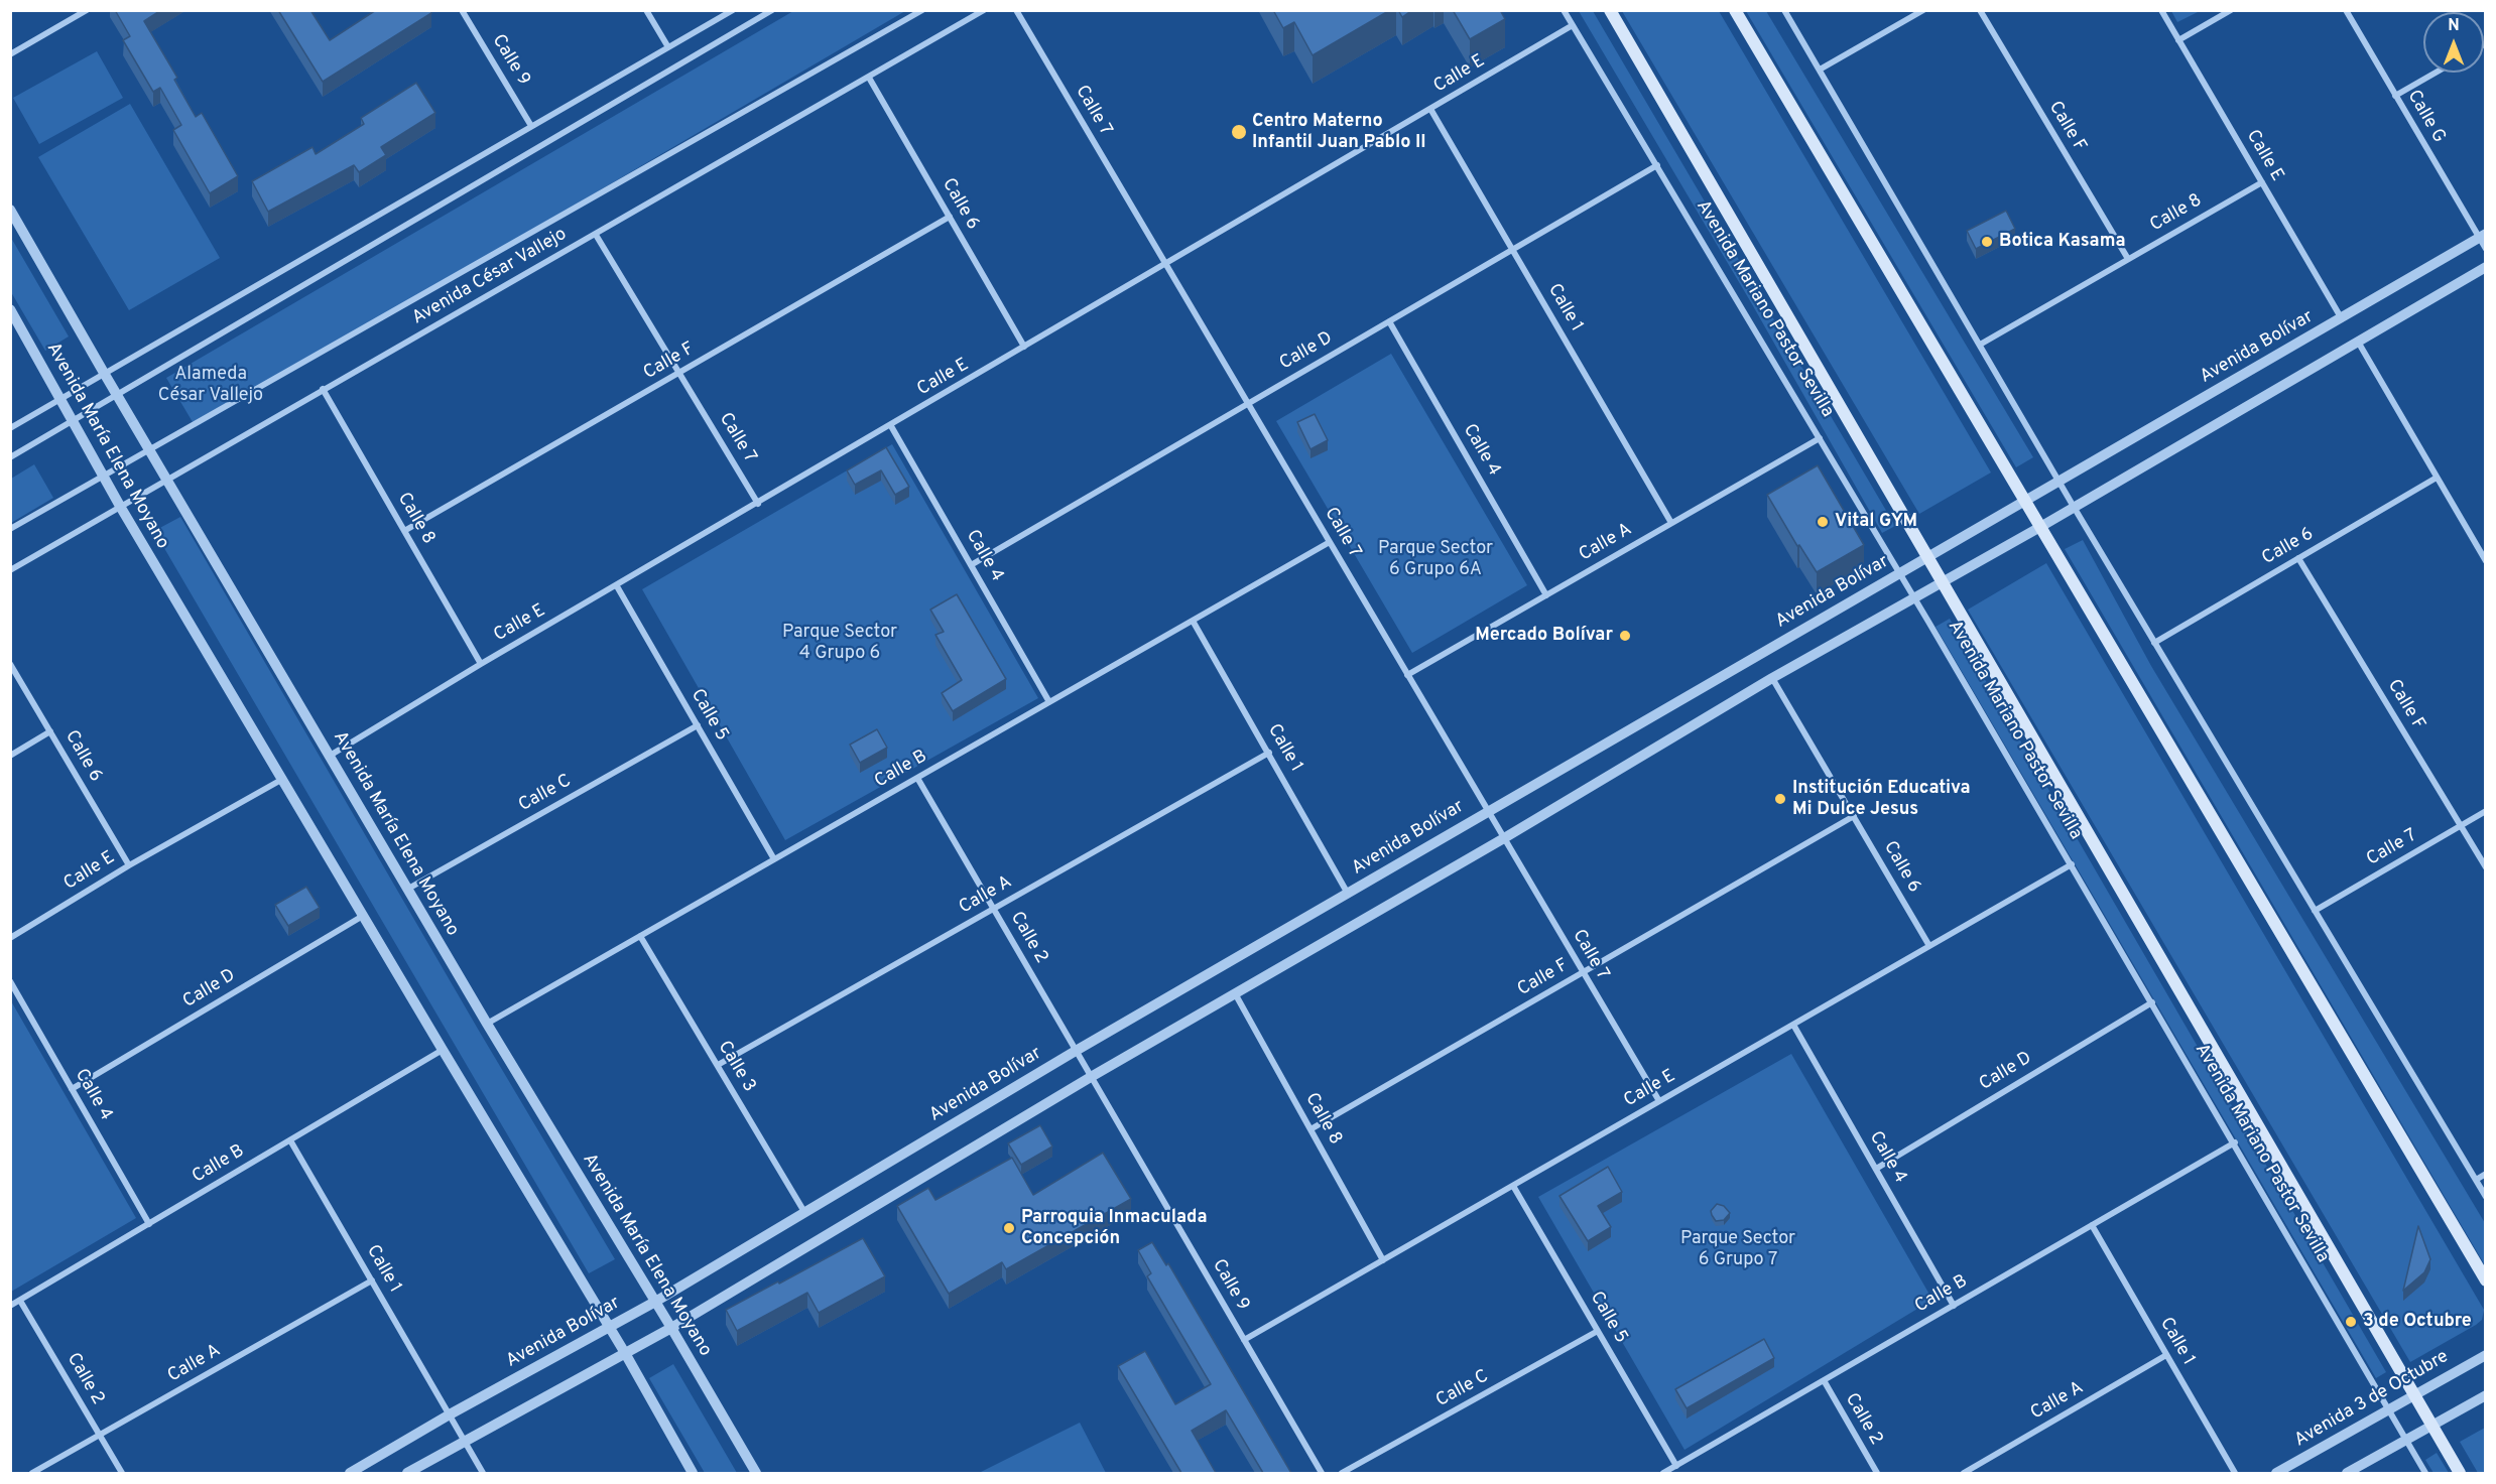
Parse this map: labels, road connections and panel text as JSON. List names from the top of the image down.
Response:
{
  "streets": {
    "main road": ["Avenida Mariano Pastor Sevilla"],
    "street": [
      "Calle 9",
      "Calle E",
      "Calle 7",
      "Calle G",
      "Calle F",
      "Calle 6",
      "Calle 8",
      "Avenida César Vallejo",
      "Calle 1",
      "Avenida Bolívar",
      "Calle D",
      "Avenida María Elena Moyano",
      "Calle 4",
      "Calle A",
      "Calle 5",
      "Calle B",
      "Calle C",
      "Calle 2",
      "Calle 3",
      "Avenida 3 de Octubre"
    ]
  },
  "crossings": [
    ["Calle 9", "Calle E"],
    ["Calle 9", "Avenida Bolívar"],
    ["Calle 9", "Calle 2"],
    ["Calle E", "Calle 7"],
    ["Calle E", "Calle 6"],
    ["Calle E", "Calle 8"],
    ["Calle E", "Calle 1"],
    ["Calle E", "Avenida Mariano Pastor Sevilla"],
    ["Calle E", "Avenida Bolívar"],
    ["Calle E", "Avenida María Elena Moyano"],
    ["Calle E", "Calle 4"],
    ["Calle E", "Calle 5"],
    ["Calle 7", "Calle F"],
    ["Calle 7", "Avenida César Vallejo"],
    ["Calle 7", "Avenida Bolívar"],
    ["Calle 7", "Calle D"],
    ["Calle 7", "Calle A"],
    ["Calle 7", "Calle B"],
    ["Calle G", "Avenida Bolívar"],
    ["Calle F", "Calle 6"],
    ["Calle F", "Calle 8"],
    ["Calle 6", "Avenida César Vallejo"],
    ["Calle 8", "Avenida César Vallejo"],
    ["Avenida César Vallejo", "Avenida María Elena Moyano"],
    ["Calle 1", "Avenida Bolívar"],
    ["Calle 1", "Calle D"],
    ["Calle 1", "Calle A"],
    ["Calle 1", "Calle B"],
    ["Avenida Mariano Pastor Sevilla", "Avenida Bolívar"],
    ["Avenida Mariano Pastor Sevilla", "Calle D"],
    ["Avenida Mariano Pastor Sevilla", "Calle A"],
    ["Avenida Mariano Pastor Sevilla", "Calle B"],
    ["Avenida Mariano Pastor Sevilla", "Avenida 3 de Octubre"],
    ["Avenida Bolívar", "Avenida María Elena Moyano"],
    ["Avenida Bolívar", "Calle 2"],
    ["Avenida Bolívar", "Calle 3"],
    ["Calle D", "Avenida María Elena Moyano"],
    ["Calle D", "Calle 4"],
    ["Avenida María Elena Moyano", "Calle B"],
    ["Avenida María Elena Moyano", "Calle C"],
    ["Calle 4", "Calle A"],
    ["Calle 4", "Calle B"],
    ["Calle A", "Calle 2"],
    ["Calle A", "Calle 3"],
    ["Calle 5", "Calle B"],
    ["Calle 5", "Calle C"],
    ["Calle B", "Calle 2"],
    ["Calle B", "Calle 3"]
  ],
  "parks": [
    "Alameda César Vallejo",
    "Parque Sector 6 Grupo 6A",
    "Parque Sector 4 Grupo 6",
    "Parque Sector 6 Grupo 7"
  ],
  "places": [
    "Centro Materno Infantil Juan Pablo II",
    "Botica Kasama",
    "Vital GYM",
    "Mercado Bolívar",
    "Institución Educativa Mi Dulce Jesus",
    "Parroquia Inmaculada Concepción",
    "3 de Octubre"
  ],
  "north": "top"
}
